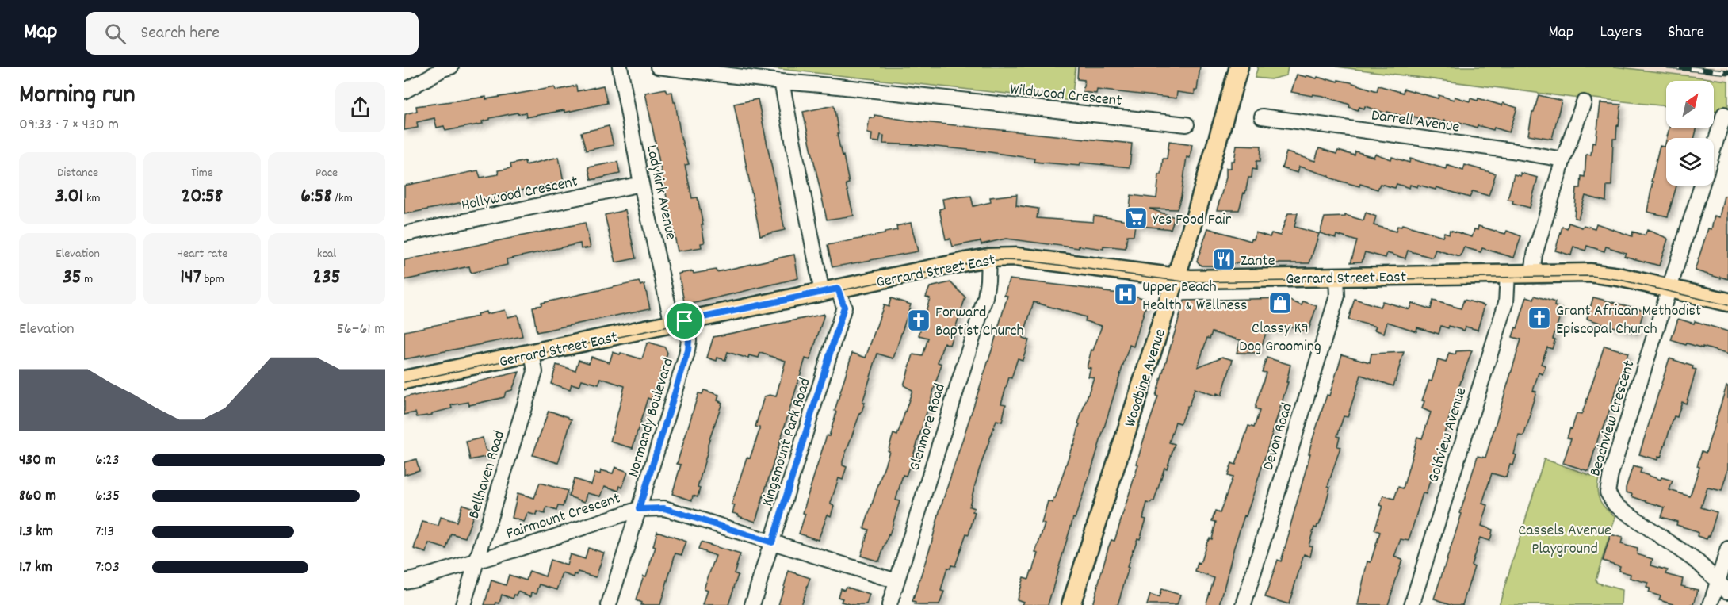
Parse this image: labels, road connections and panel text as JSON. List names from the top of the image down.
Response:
{
  "streets": {
    "main road": ["Gerrard Street East", "Woodbine Avenue"],
    "street": [
      "Wildwood Crescent",
      "Darrell Avenue",
      "Hollywood Crescent",
      "Ladykirk Avenue",
      "Normandy Boulevard",
      "Beachview Crescent",
      "Glenmore Road",
      "Golfview Avenue",
      "Devon Road",
      "Kingsmount Park Road",
      "Bellhaven Road",
      "Fairmount Crescent"
    ]
  },
  "crossings": [
    ["Wildwood Crescent", "Kingsmount Park Road"],
    ["Hollywood Crescent", "Ladykirk Avenue"],
    ["Ladykirk Avenue", "Gerrard Street East"],
    ["Ladykirk Avenue", "Normandy Boulevard"],
    ["Gerrard Street East", "Woodbine Avenue"],
    ["Gerrard Street East", "Normandy Boulevard"],
    ["Gerrard Street East", "Beachview Crescent"],
    ["Gerrard Street East", "Glenmore Road"],
    ["Gerrard Street East", "Golfview Avenue"],
    ["Gerrard Street East", "Devon Road"],
    ["Gerrard Street East", "Kingsmount Park Road"],
    ["Gerrard Street East", "Bellhaven Road"],
    ["Normandy Boulevard", "Fairmount Crescent"],
    ["Glenmore Road", "Fairmount Crescent"],
    ["Kingsmount Park Road", "Fairmount Crescent"],
    ["Bellhaven Road", "Fairmount Crescent"]
  ],
  "parks": ["Cassels Avenue Playground"],
  "places": {
    "supermarket": ["Yes Food Fair"],
    "restaurant": ["Zante"],
    "hospital": ["Upper Beach Health & Wellness"],
    "shop": ["Classy K9 Dog Grooming"],
    "church": ["Grant African Methodist Episcopal Church", "Forward Baptist Church"]
  },
  "north": "top right",
  "page": {
    "header": "Map",
    "search": "Search here",
    "nav": ["Map", "Layers", "Share"],
    "heading": ["Morning run", "09:33 · 7 × 430 m"],
    "stats": [
      ["Distance", "3.01 km"],
      ["Time", "20:58"],
      ["Pace", "6:58 /km"],
      ["Elevation", "35 m"],
      ["Heart rate", "147 bpm"],
      ["kcal", "235"]
    ],
    "chart": ["Elevation", "56–61 m"],
    "list": [
      {
        "name": "430 m",
        "note": "6:23"
      },
      {
        "name": "860 m",
        "note": "6:35"
      },
      {
        "name": "1.3 km",
        "note": "7:13"
      },
      {
        "name": "1.7 km",
        "note": "7:03"
      }
    ]
  }
}
